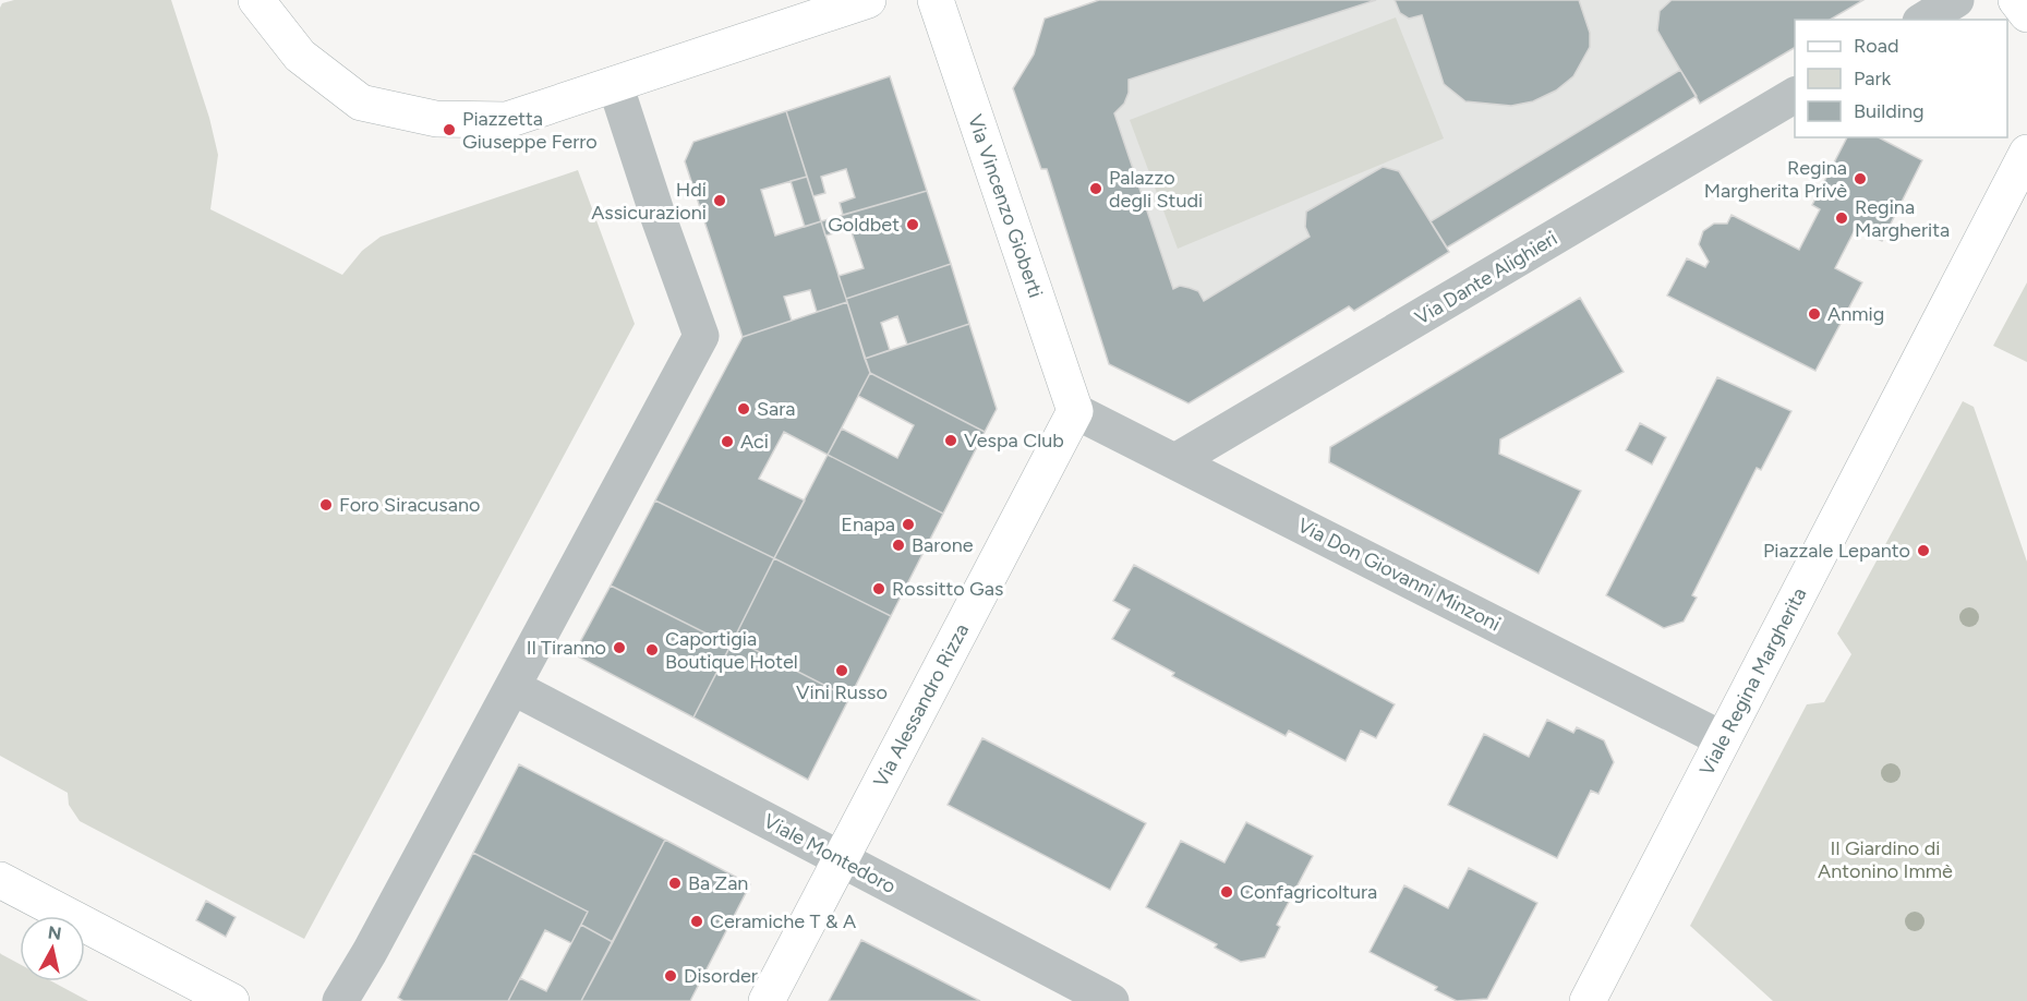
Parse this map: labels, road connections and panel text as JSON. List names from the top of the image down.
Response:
{
  "streets": {
    "main road": ["Via Vincenzo Gioberti", "Viale Regina Margherita", "Via Alessandro Rizza"],
    "street": ["Via Dante Alighieri", "Via Don Giovanni Minzoni", "Viale Montedoro"]
  },
  "crossings": [
    ["Via Vincenzo Gioberti", "Via Don Giovanni Minzoni"],
    ["Via Vincenzo Gioberti", "Via Alessandro Rizza"],
    ["Via Dante Alighieri", "Via Don Giovanni Minzoni"],
    ["Via Don Giovanni Minzoni", "Viale Regina Margherita"],
    ["Via Don Giovanni Minzoni", "Via Alessandro Rizza"],
    ["Via Alessandro Rizza", "Viale Montedoro"]
  ],
  "parks": ["Il Giardino di Antonino Immè"],
  "places": [
    "Piazzetta Giuseppe Ferro",
    "Regina Margherita Privè",
    "Palazzo degli Studi",
    "Hdi Assicurazioni",
    "Regina Margherita",
    "Goldbet",
    "Anmig",
    "Sara",
    "Vespa Club",
    "Aci",
    "Foro Siracusano",
    "Enapa",
    "Barone",
    "Piazzale Lepanto",
    "Rossitto Gas",
    "Il Tiranno",
    "Caportigia Boutique Hotel",
    "Vini Russo",
    "Ba Zan",
    "Confagricoltura",
    "Ceramiche T & A",
    "Disorder"
  ],
  "legend": ["Road", "Park", "Building"],
  "north": "top"
}
